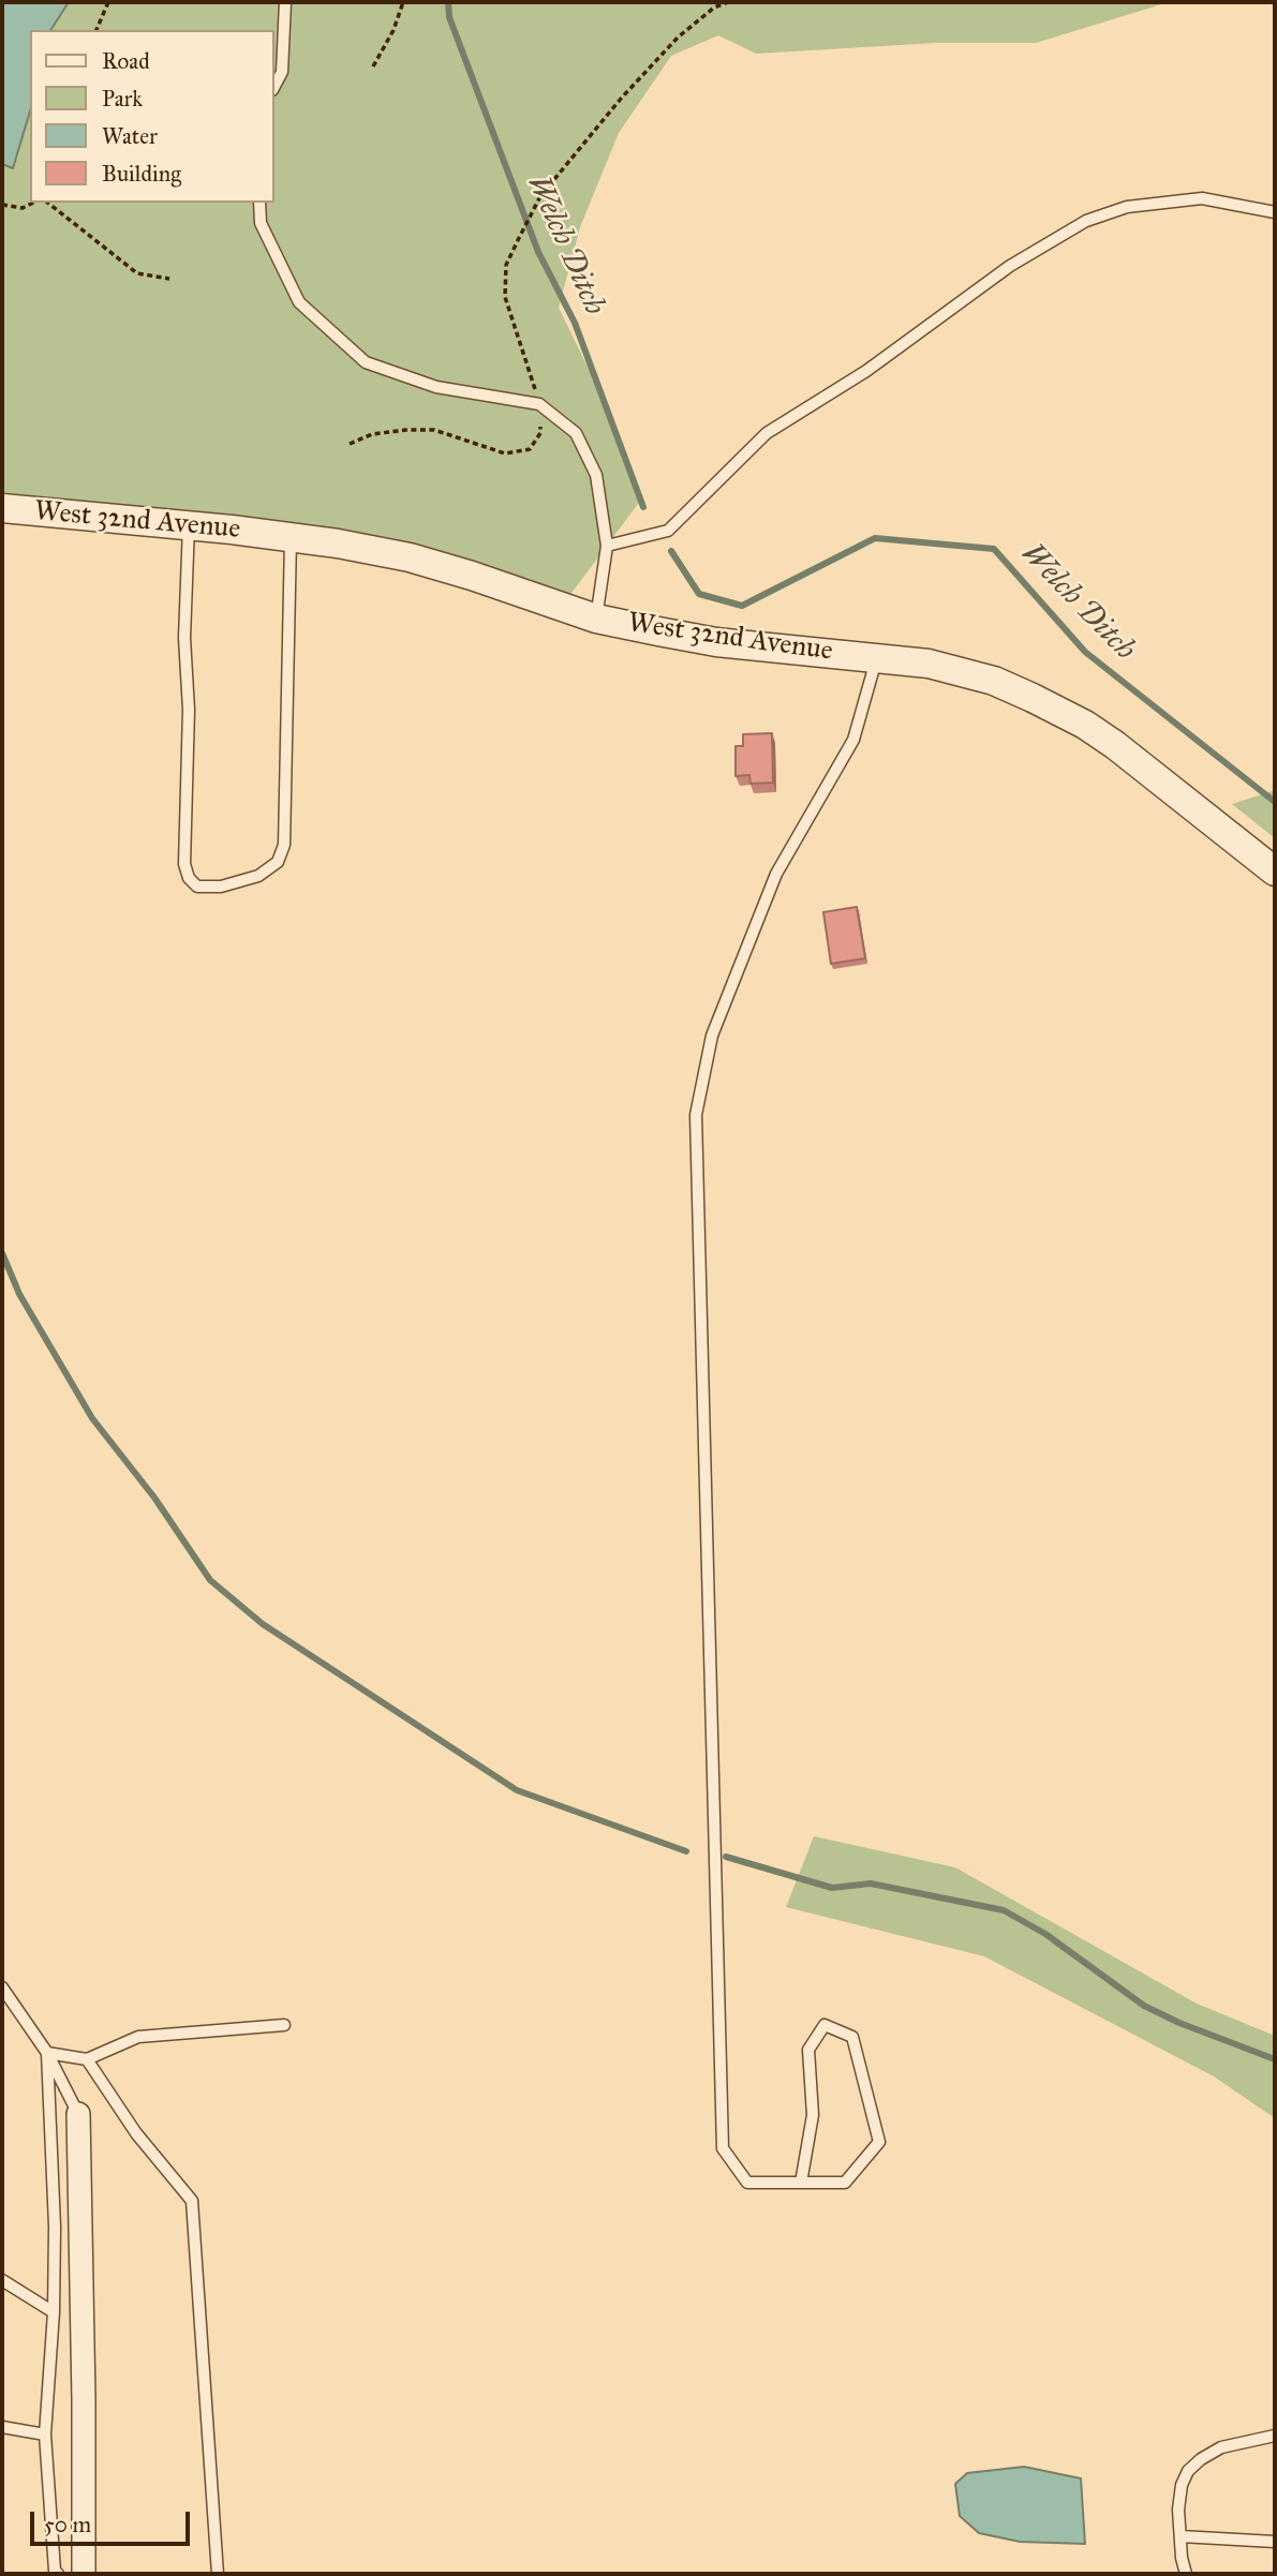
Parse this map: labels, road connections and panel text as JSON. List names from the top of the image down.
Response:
{
  "streets": {
    "street": ["West 32nd Avenue"]
  },
  "water": ["Welch Ditch"],
  "legend": [
    "Road",
    "Park",
    "Water",
    "Building"
  ],
  "scale_bar": "50 m"
}
